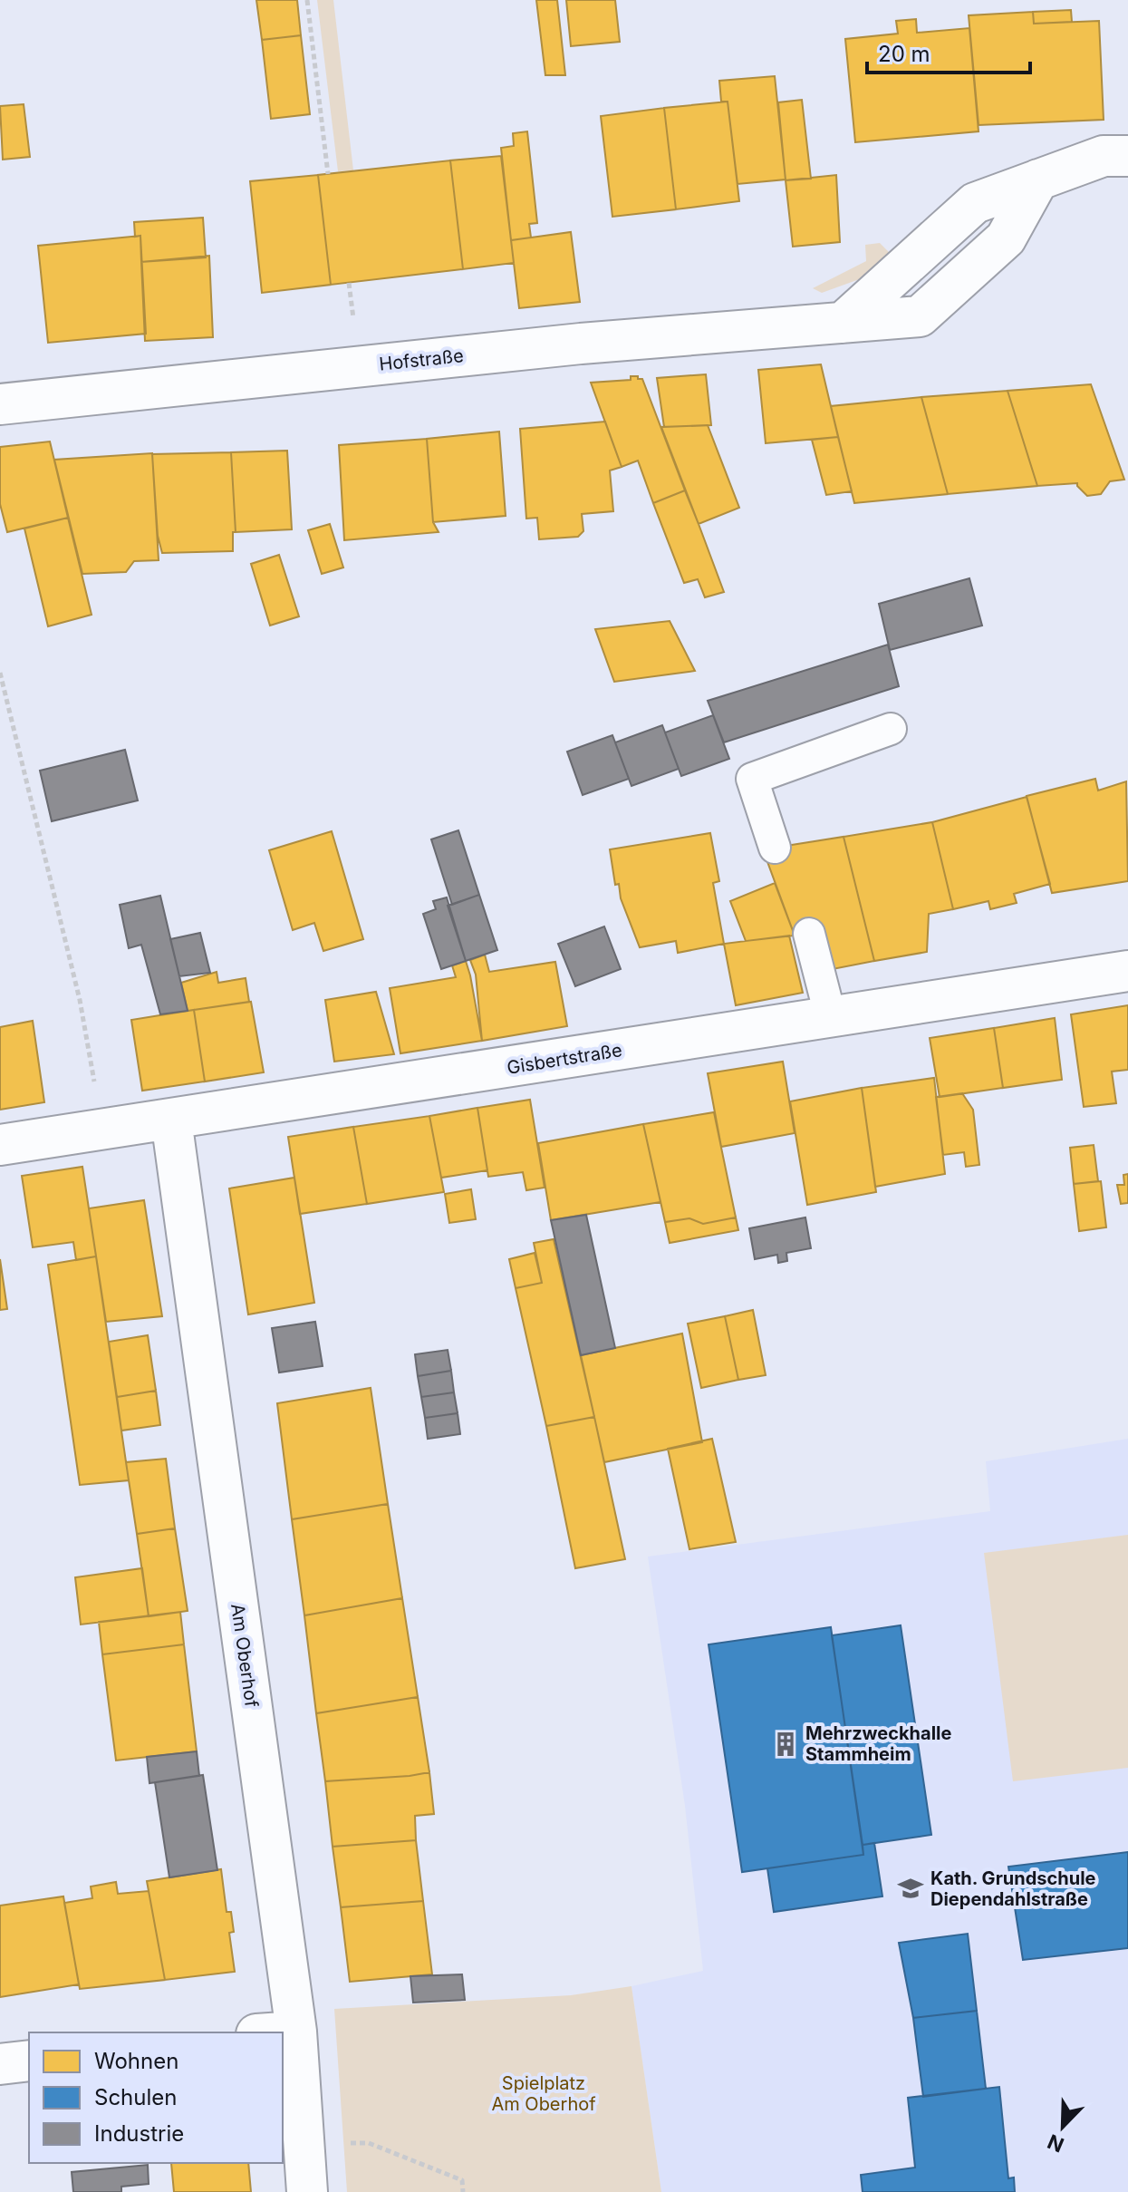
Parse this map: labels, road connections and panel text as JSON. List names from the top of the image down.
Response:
{
  "streets": {
    "street": ["Hofstraße", "Gisbertstraße", "Am Oberhof"]
  },
  "crossings": [
    ["Gisbertstraße", "Am Oberhof"]
  ],
  "parks": ["Spielplatz Am Oberhof"],
  "places": {
    "building": ["Mehrzweckhalle Stammheim"],
    "school or university": ["Kath. Grundschule Diependahlstraße"]
  },
  "legend": ["Wohnen", "Schulen", "Industrie"],
  "scale_bar": "20 m",
  "north": "bottom left"
}
